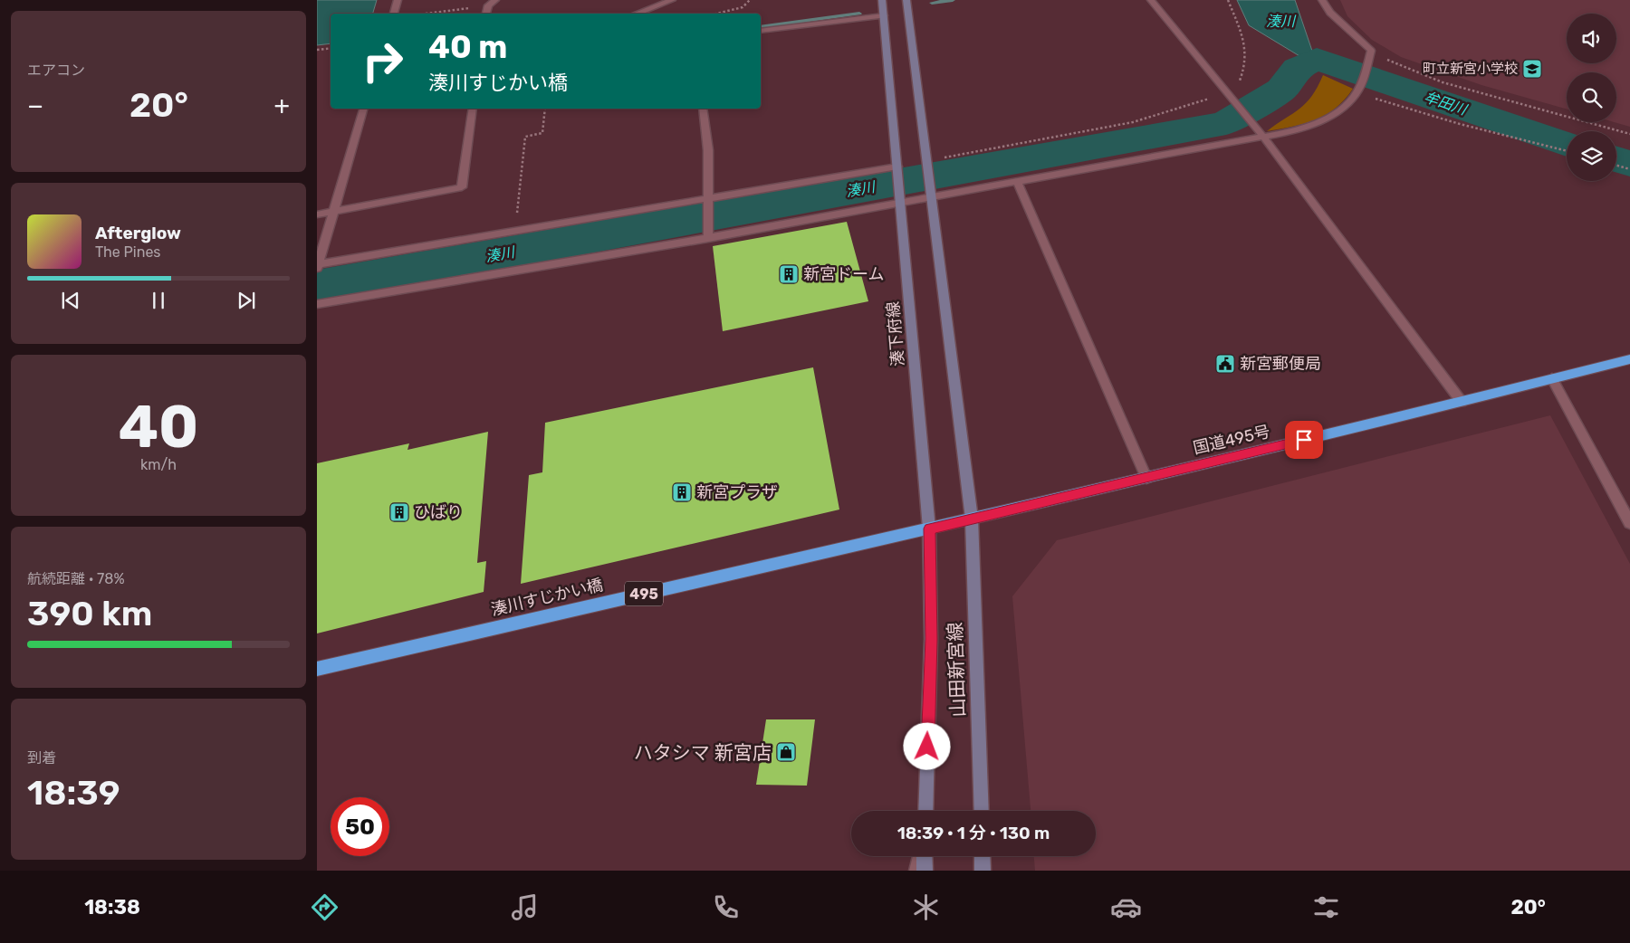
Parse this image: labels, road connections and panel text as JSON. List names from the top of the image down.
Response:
{
  "streets": {
    "highway": ["国道495号", "495", "湊川すじかい橋"],
    "main road": ["湊下府線", "山田新宮線"]
  },
  "crossings": [
    ["湊下府線", "湊川すじかい橋"],
    ["湊下府線", "山田新宮線"],
    ["国道495号", "湊川すじかい橋"],
    ["国道495号", "山田新宮線"],
    ["湊川すじかい橋", "山田新宮線"]
  ],
  "water": ["湊川", "牟田川"],
  "places": {
    "school or university": ["町立新宮小学校"],
    "building": ["新宮ドーム", "新宮プラザ", "ひばり"],
    "public building": ["新宮郵便局"],
    "shop": ["ハタシマ 新宮店"]
  },
  "page": {
    "tile": [
      "エアコン",
      ["40", "km/h"],
      ["航続距離 · 78%", "390 km"],
      ["到着", "18:39"]
    ],
    "turn": ["40 m", "湊川すじかい橋"],
    "heat": ["−", "20°", "+"],
    "song": ["Afterglow", "The Pines"],
    "limit": "50",
    "trip": "18:39 · 1 分 · 130 m",
    "tabs": ["18:38", "20°"]
  }
}
